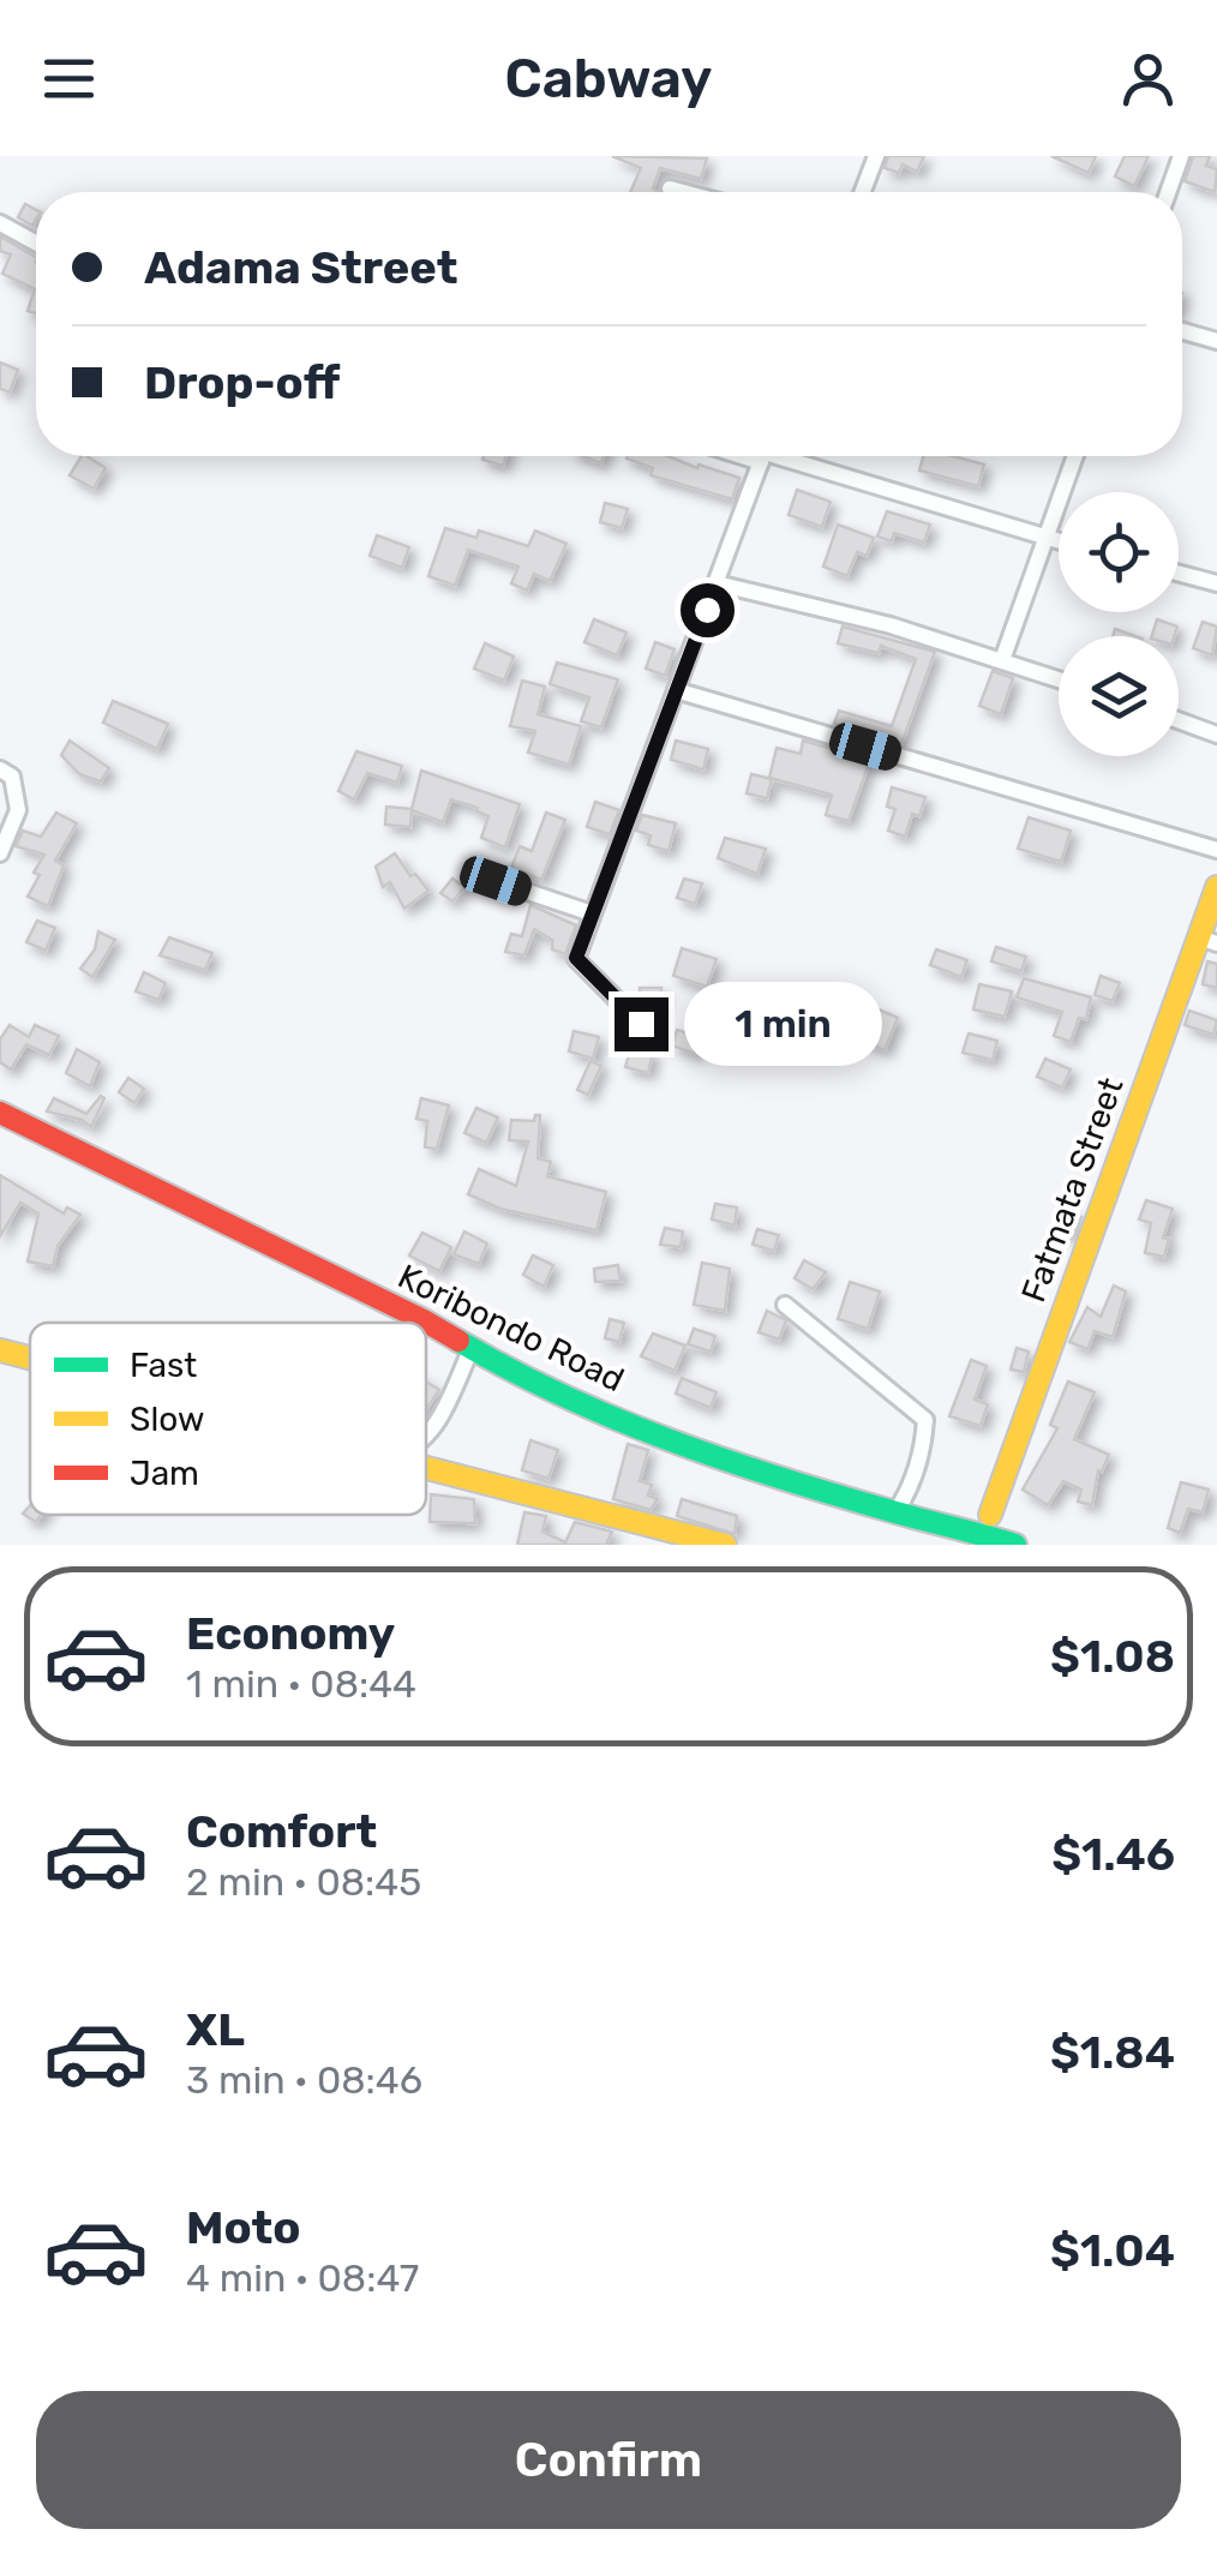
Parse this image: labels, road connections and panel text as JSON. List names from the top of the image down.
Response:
{
  "streets": {
    "main road": ["Fatmata Street", "Koribondo Road"]
  },
  "legend": ["Fast", "Slow", "Jam"],
  "page": {
    "header": "Cabway",
    "banner": ["Adama Street", "Drop-off"],
    "bubble": "1 min",
    "list": [
      {
        "name": "Economy",
        "note": "1 min · 08:44",
        "value": "$1.08"
      },
      {
        "name": "Comfort",
        "note": "2 min · 08:45",
        "value": "$1.46"
      },
      {
        "name": "XL",
        "note": "3 min · 08:46",
        "value": "$1.84"
      },
      {
        "name": "Moto",
        "note": "4 min · 08:47",
        "value": "$1.04"
      }
    ],
    "buttons": "Confirm"
  }
}
